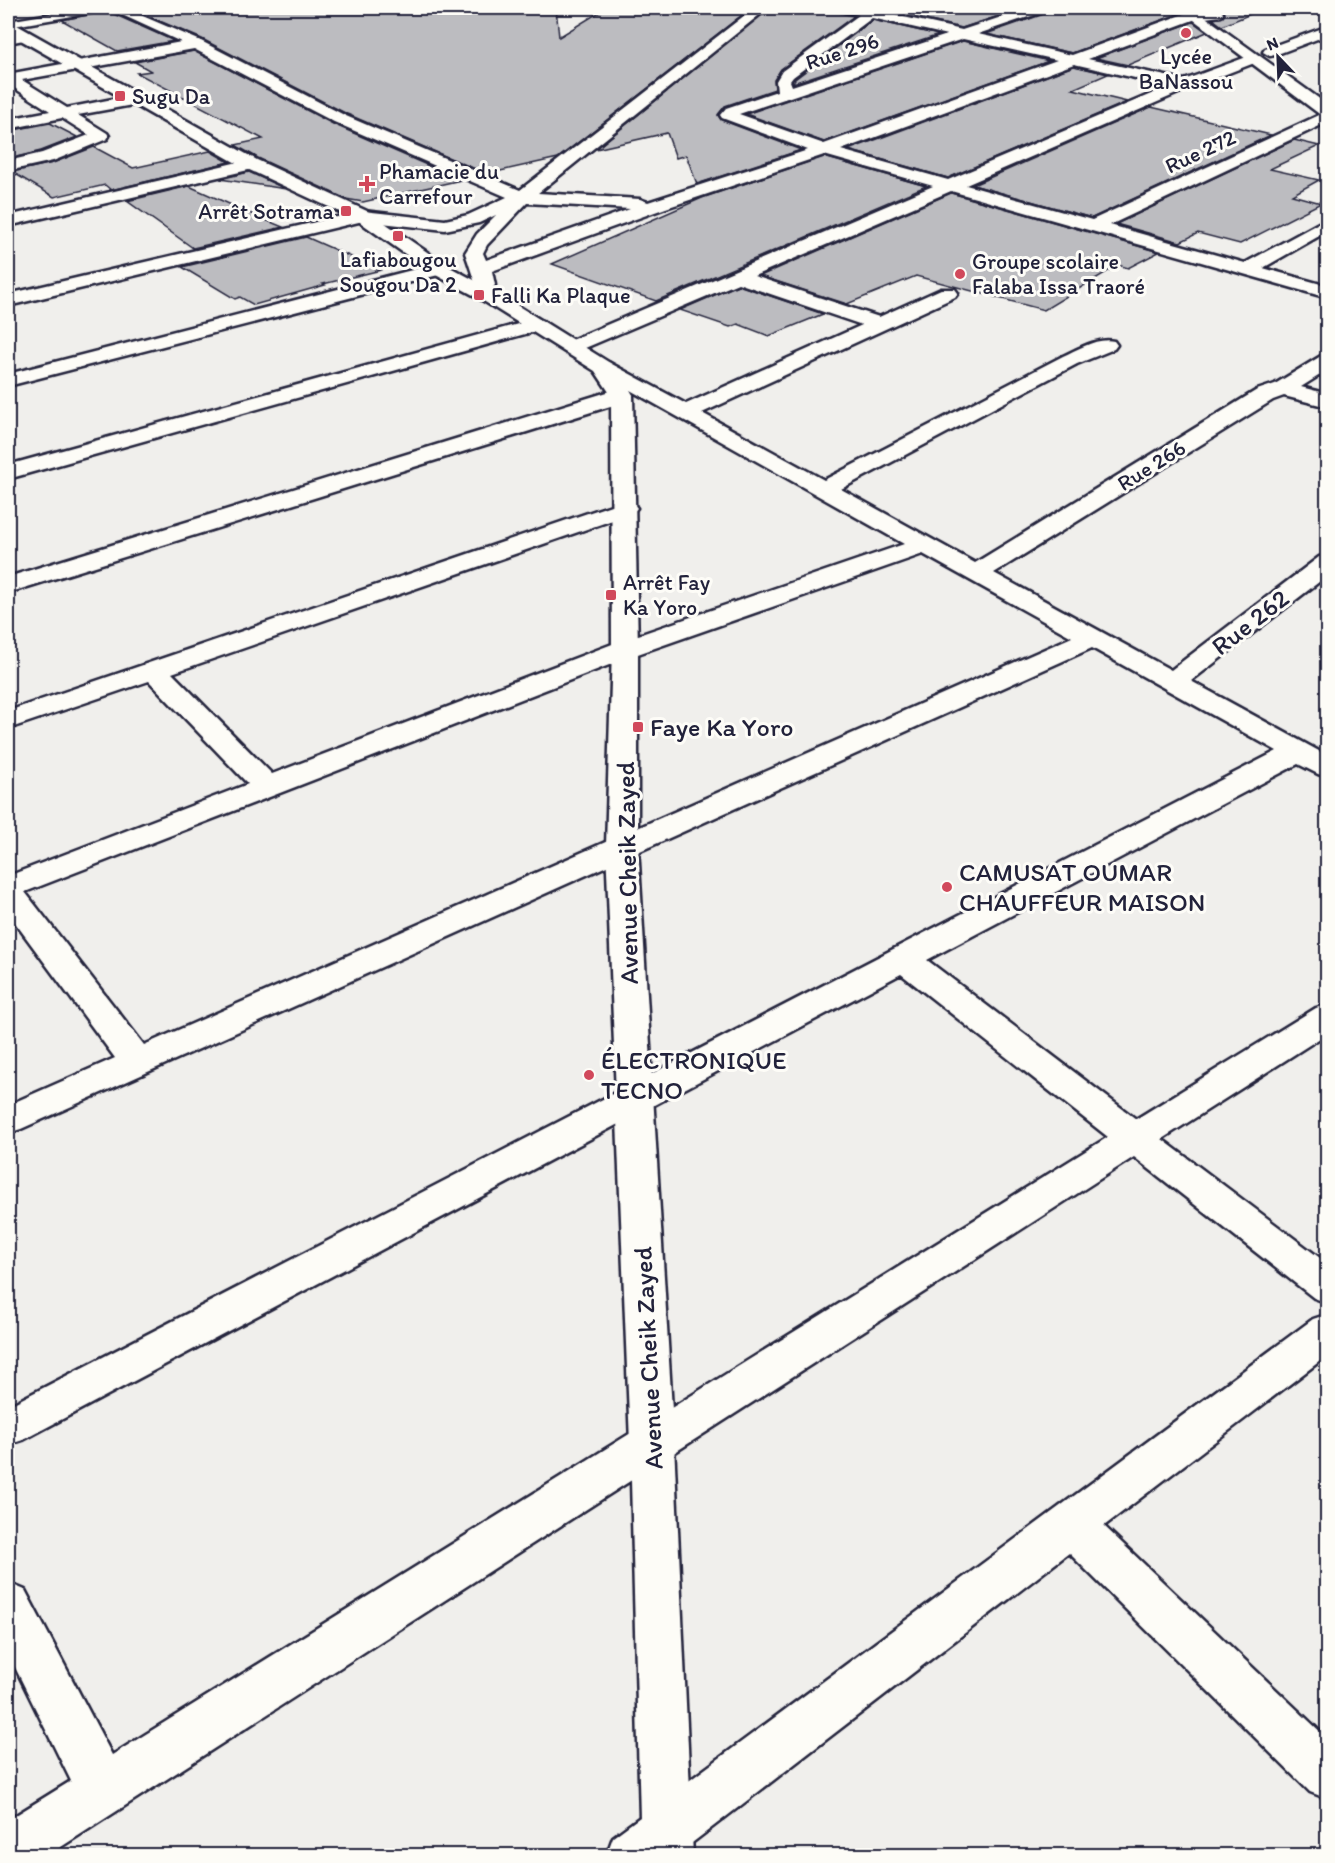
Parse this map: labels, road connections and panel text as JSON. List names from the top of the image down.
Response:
{
  "streets": {
    "street": [
      "Rue 296",
      "Rue 272",
      "Rue 266",
      "Rue 262",
      "Avenue Cheik Zayed"
    ]
  },
  "places": {
    "other": [
      "Lycée BaNassou",
      "Groupe scolaire Falaba Issa Traoré",
      "CAMUSAT OUMAR CHAUFFEUR MAISON",
      "ÉLECTRONIQUE TECNO"
    ],
    "transit": [
      "Sugu Da",
      "Arrêt Sotrama",
      "Lafiabougou Sougou Da 2",
      "Falli Ka Plaque",
      "Arrêt Fay Ka Yoro",
      "Faye Ka Yoro"
    ],
    "health": ["Phamacie du Carrefour"]
  },
  "north": "top left"
}
